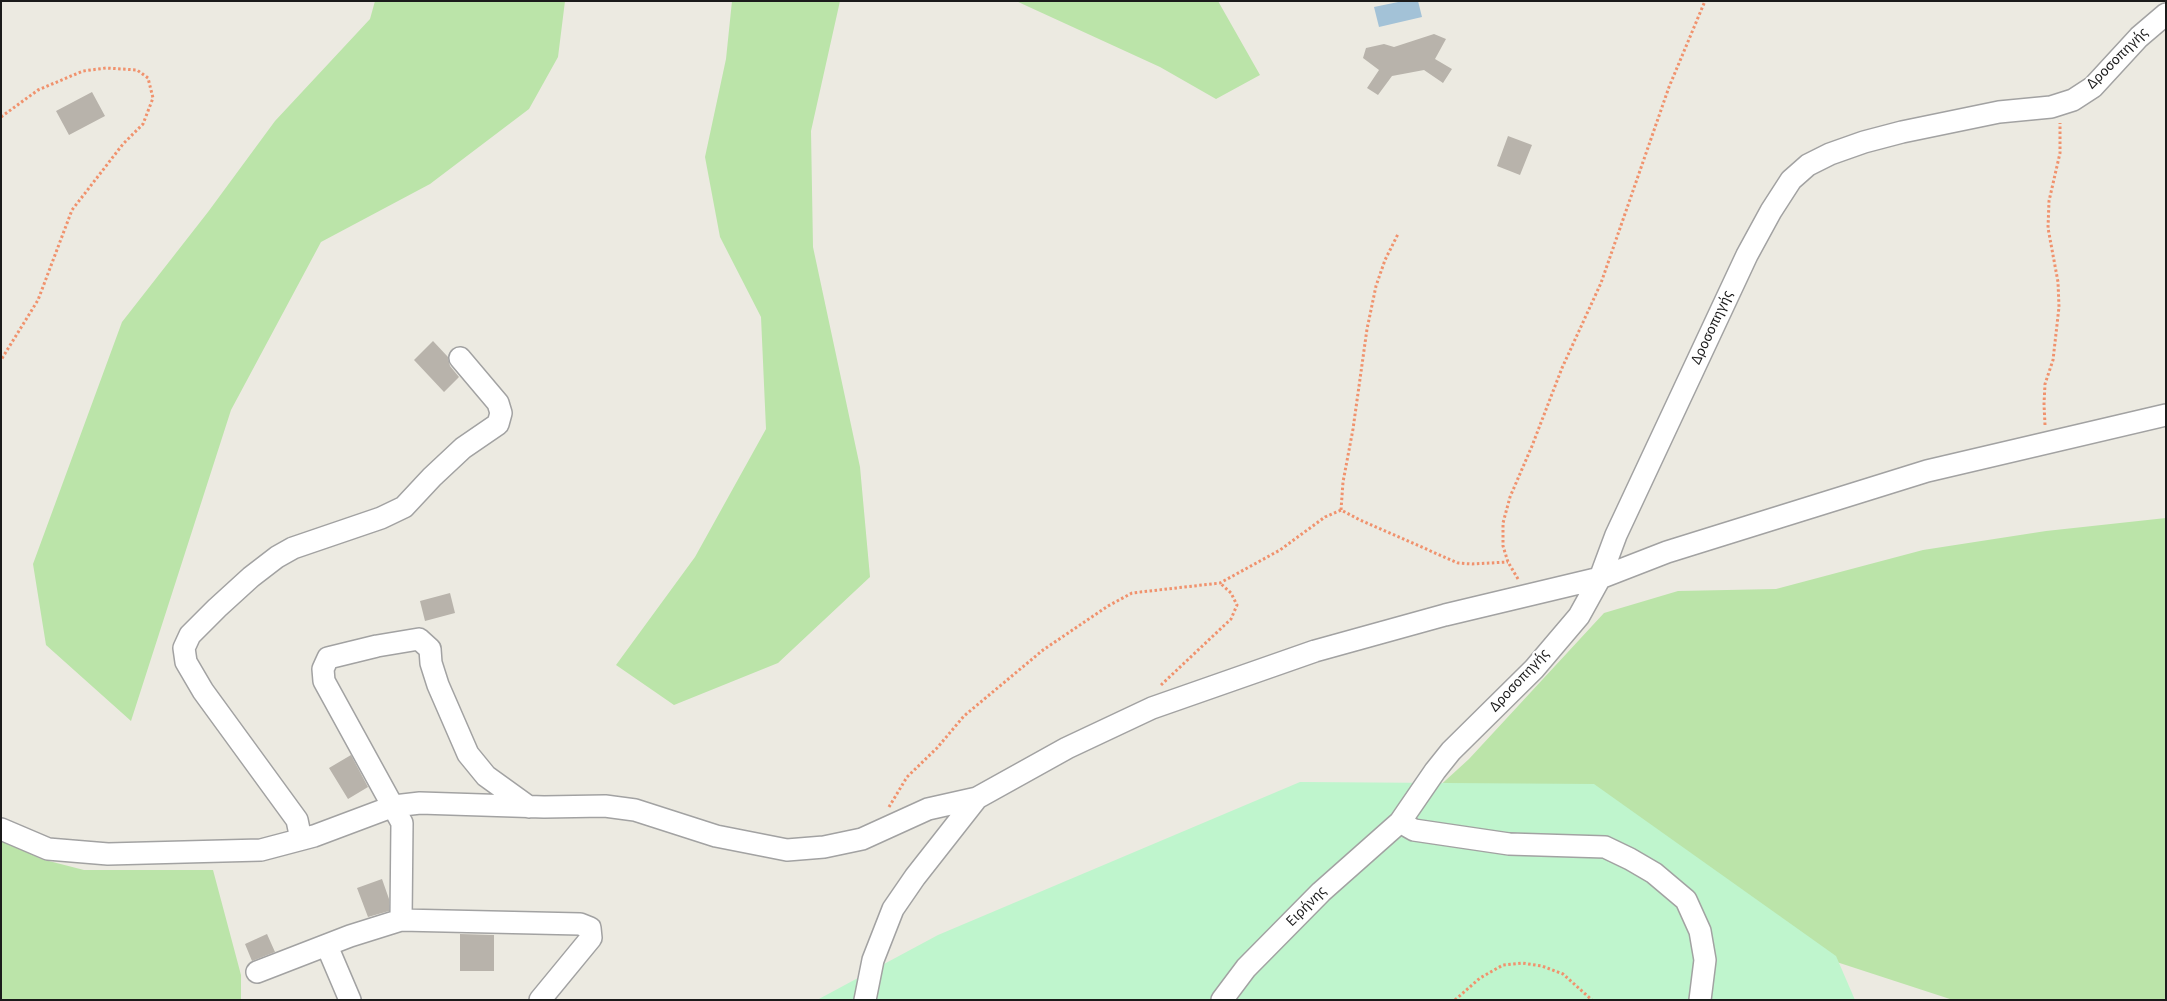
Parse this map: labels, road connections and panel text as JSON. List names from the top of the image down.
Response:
{
  "streets": {
    "street": ["Δροσοπηγής", "Ειρήνης"]
  },
  "crossings": [
    ["Δροσοπηγής", "Ειρήνης"]
  ]
}
